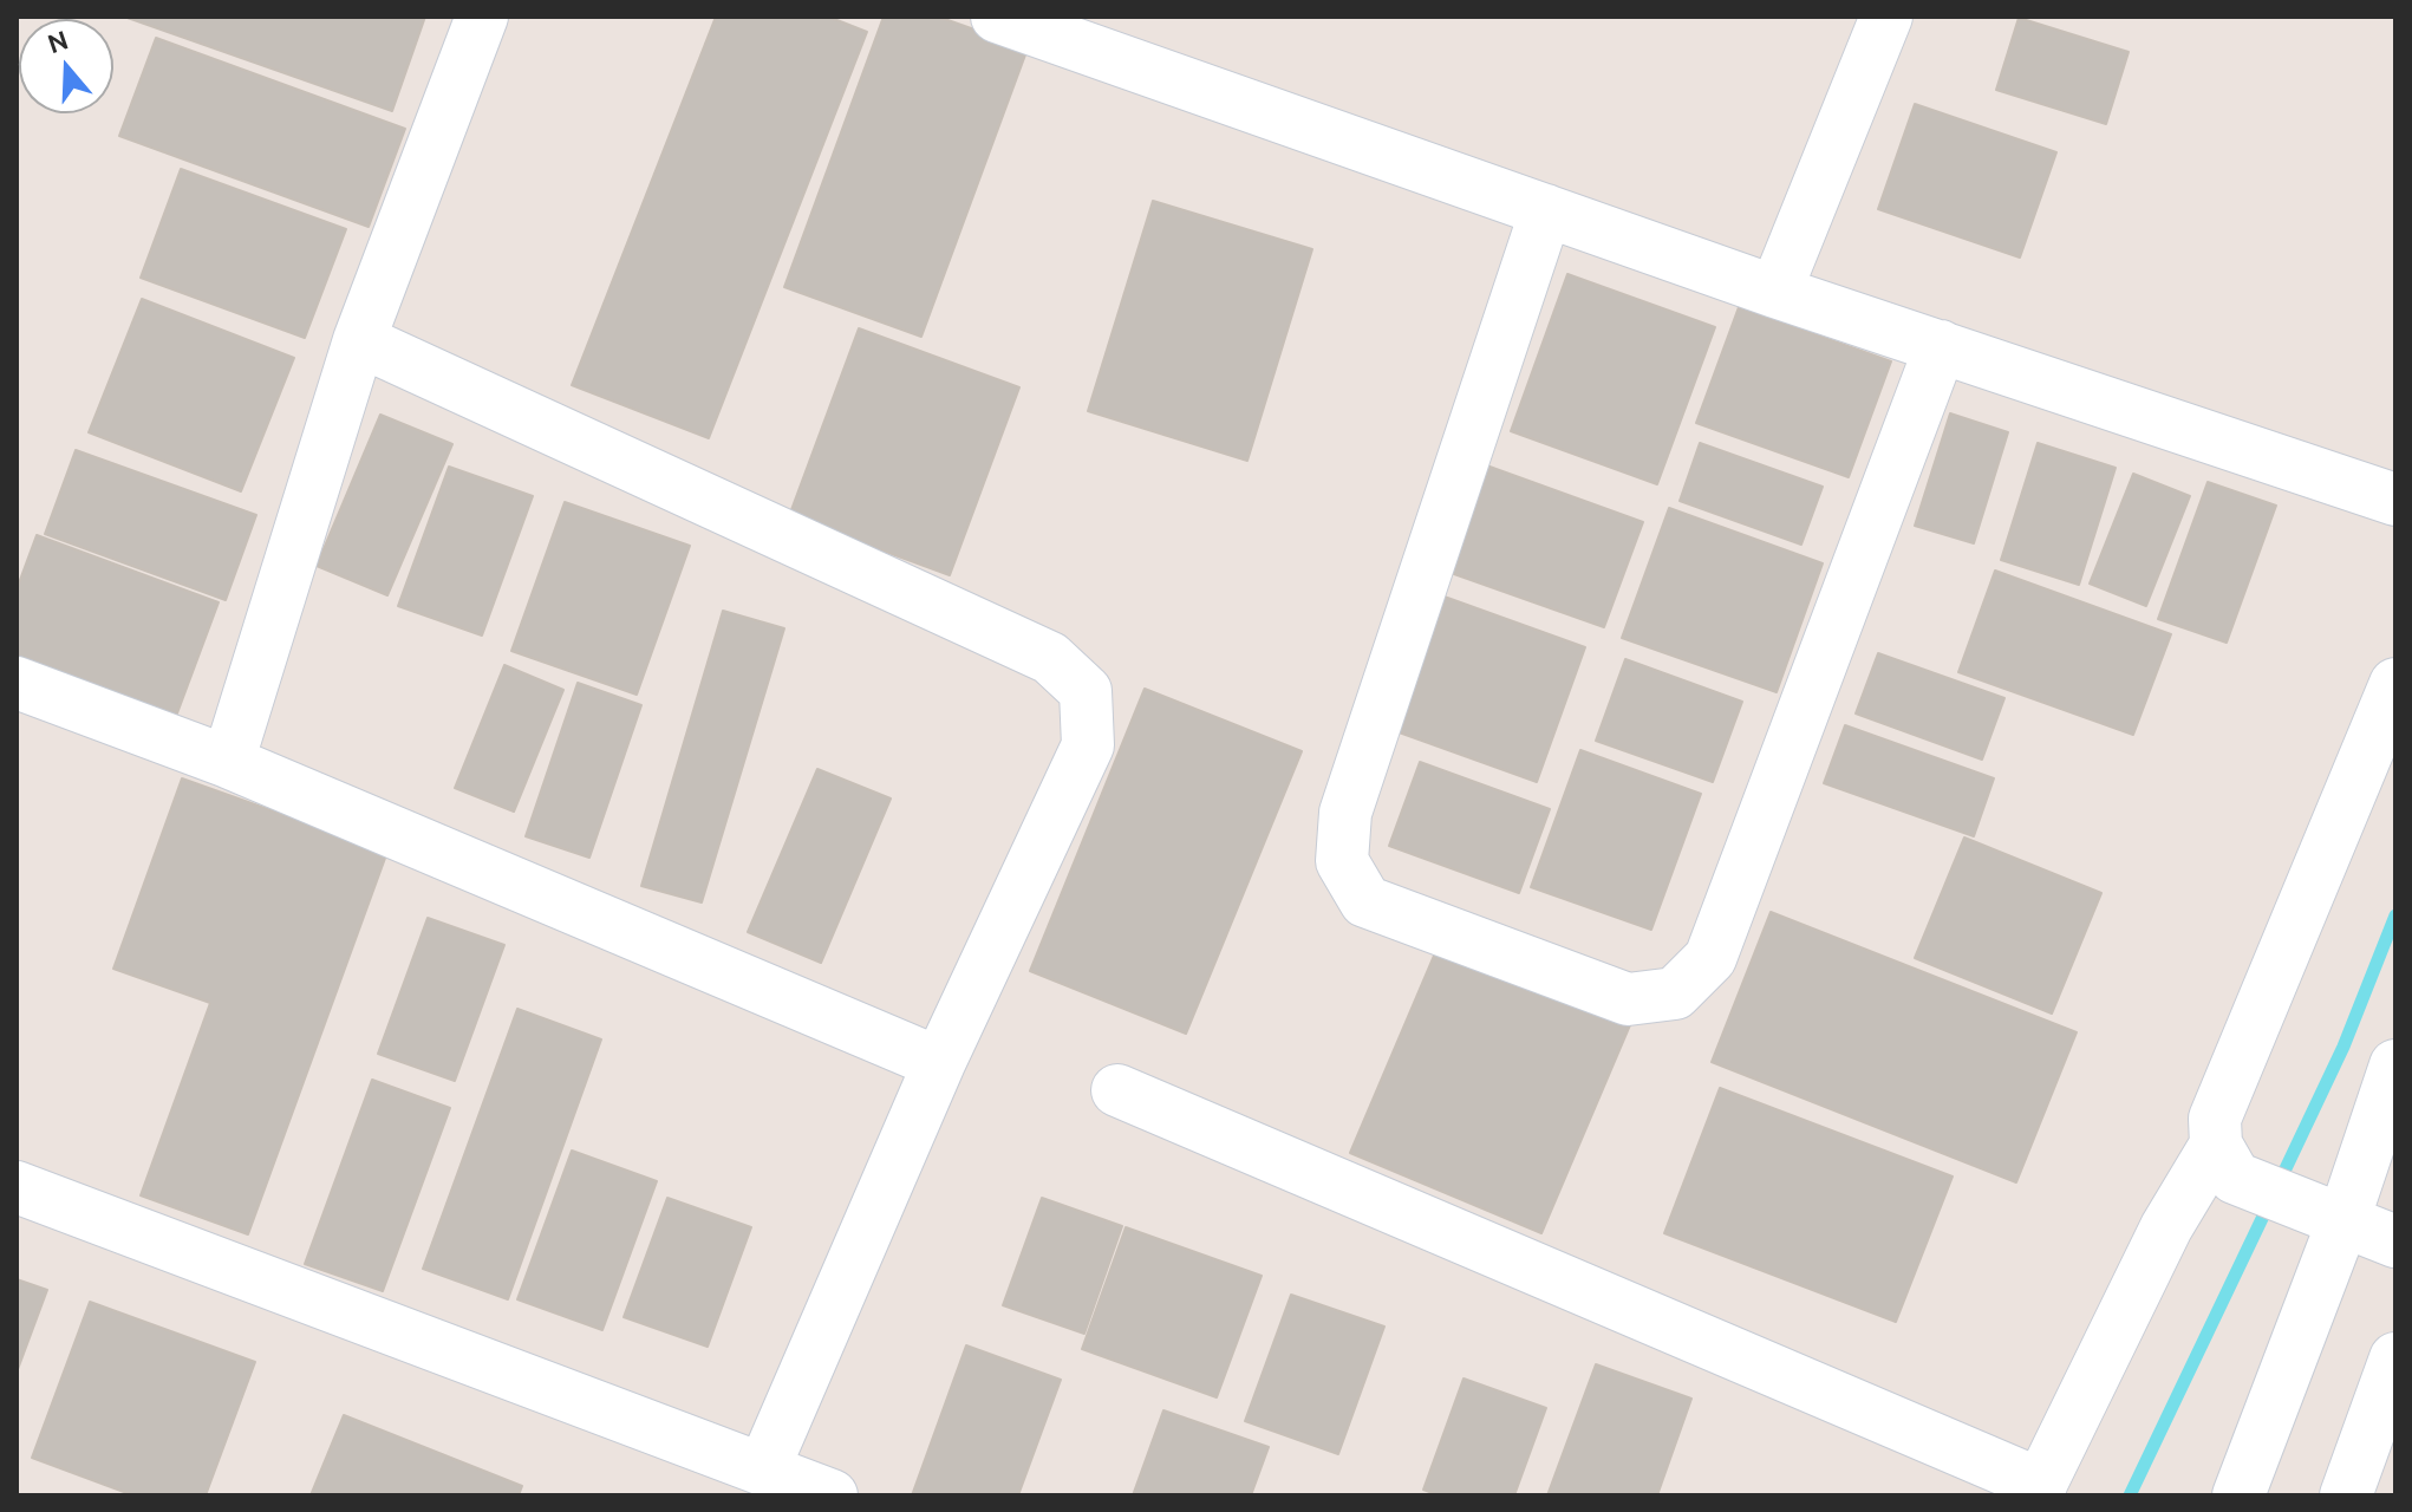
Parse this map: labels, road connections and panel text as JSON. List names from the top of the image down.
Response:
{
  "north": "top"
}
